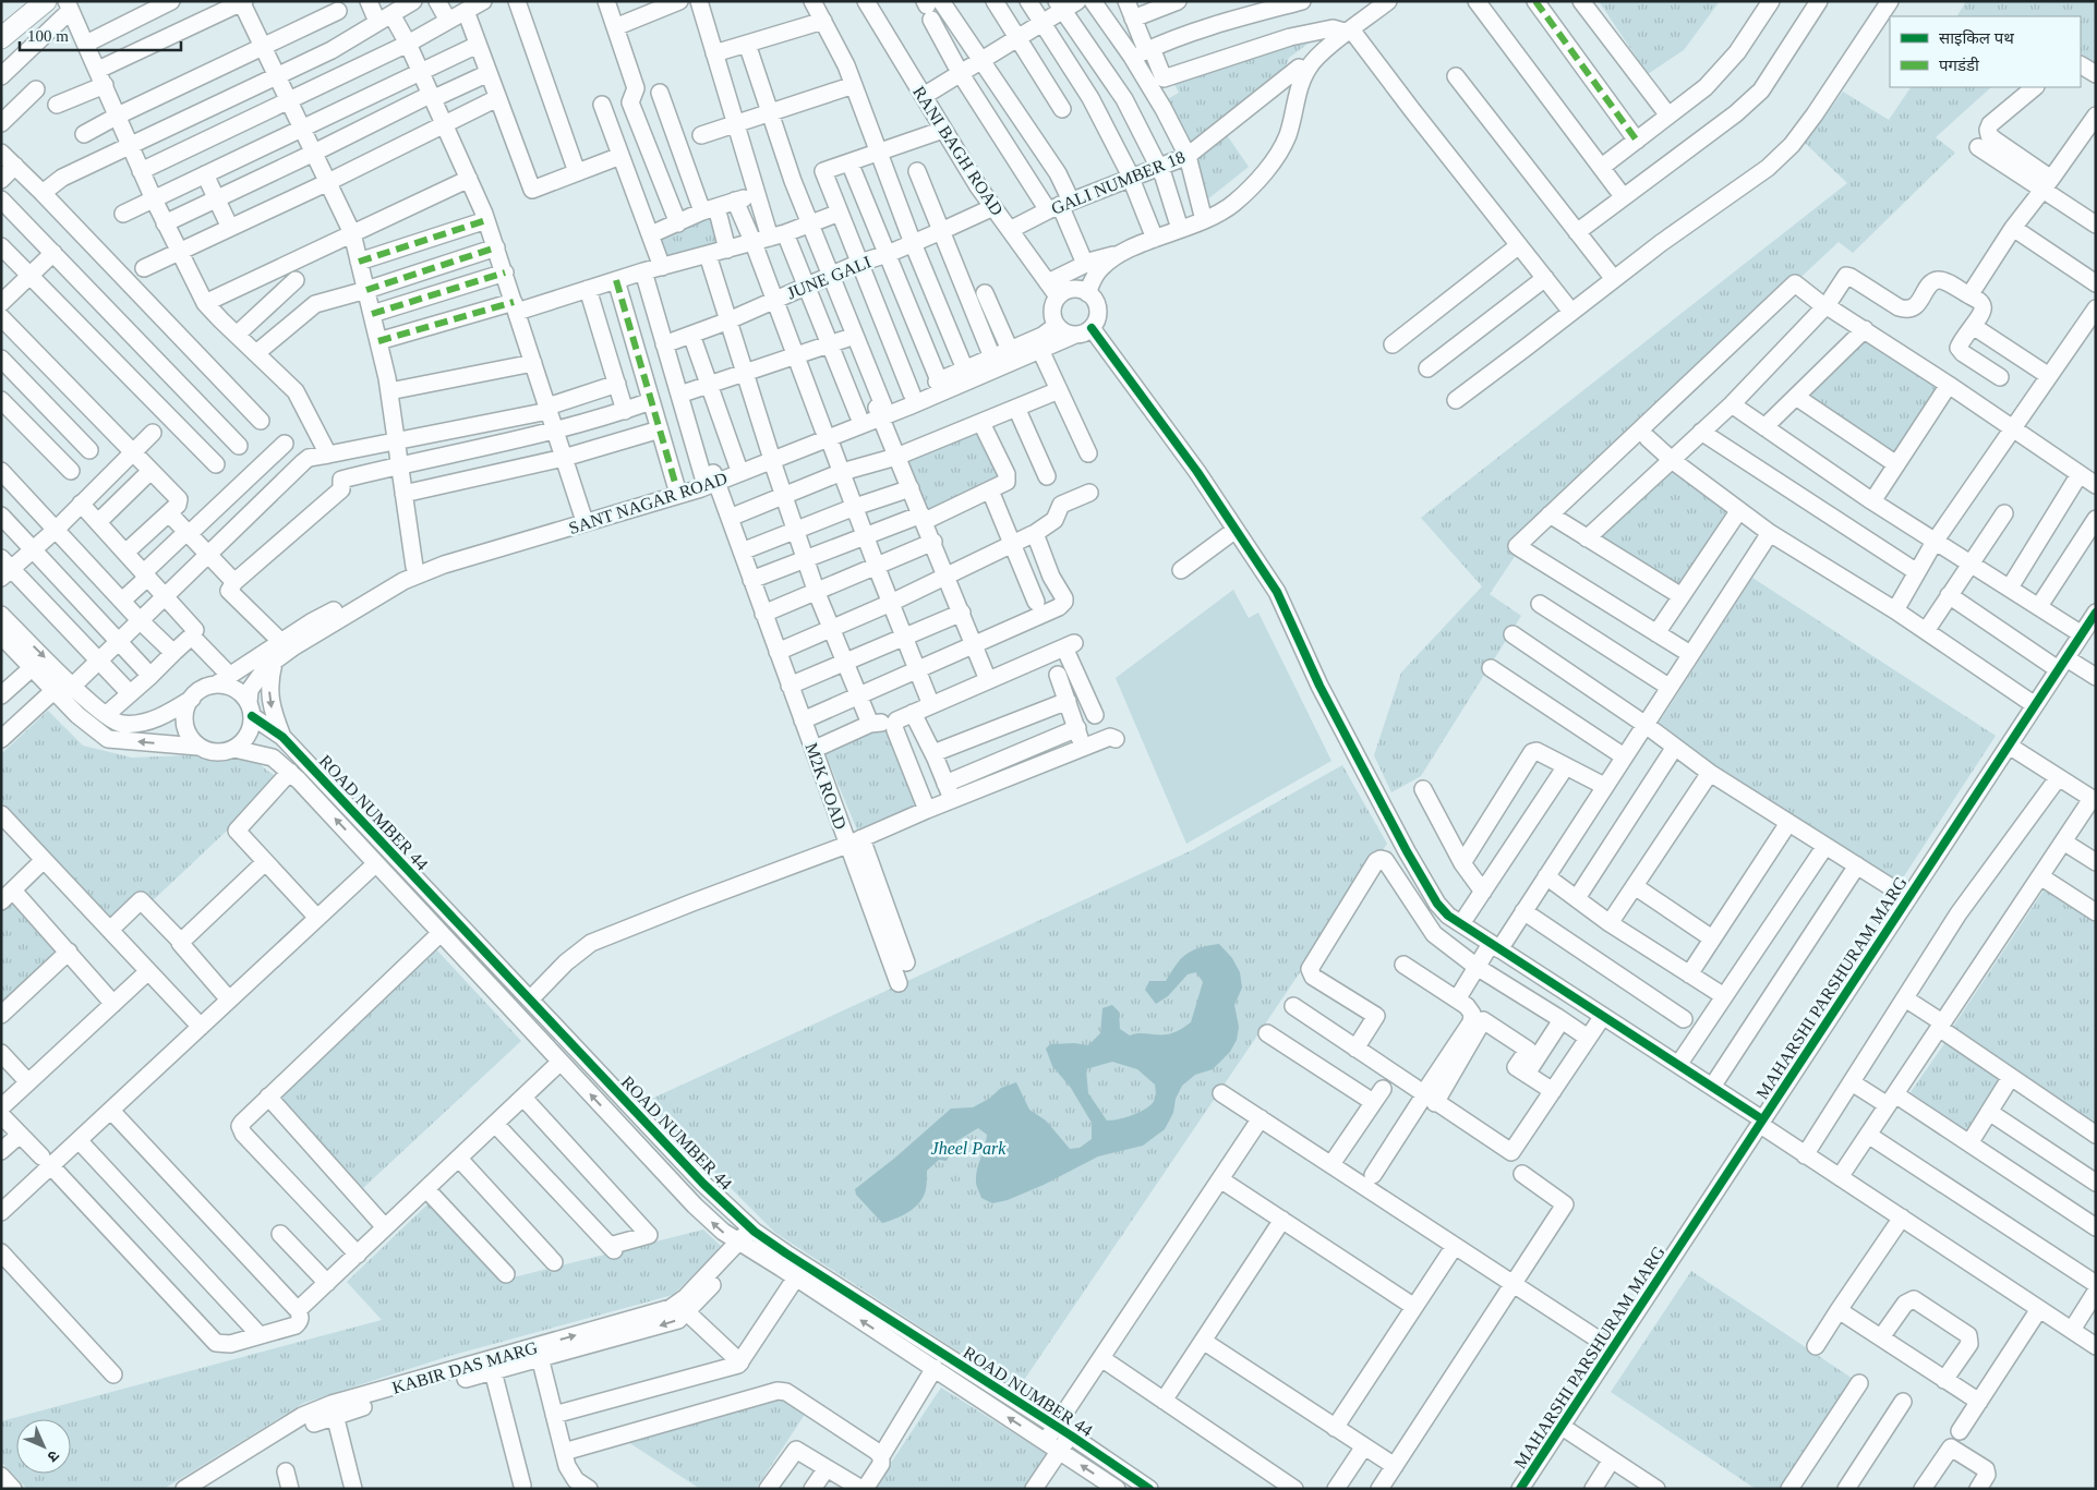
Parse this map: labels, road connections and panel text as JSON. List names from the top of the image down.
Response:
{
  "streets": {
    "street": [
      "RANI BAGH ROAD",
      "GALI NUMBER 18",
      "JUNE GALI",
      "SANT NAGAR ROAD",
      "M2K ROAD",
      "ROAD NUMBER 44",
      "MAHARSHI PARSHURAM MARG",
      "KABIR DAS MARG"
    ]
  },
  "crossings": [
    ["RANI BAGH ROAD", "GALI NUMBER 18"],
    ["RANI BAGH ROAD", "JUNE GALI"],
    ["RANI BAGH ROAD", "SANT NAGAR ROAD"],
    ["JUNE GALI", "M2K ROAD"],
    ["SANT NAGAR ROAD", "M2K ROAD"],
    ["SANT NAGAR ROAD", "ROAD NUMBER 44"],
    ["M2K ROAD", "ROAD NUMBER 44"],
    ["ROAD NUMBER 44", "KABIR DAS MARG"]
  ],
  "parks": ["Jheel Park"],
  "legend": ["साइकिल पथ", "पगडंडी"],
  "scale_bar": "100 m",
  "north": "bottom right"
}
